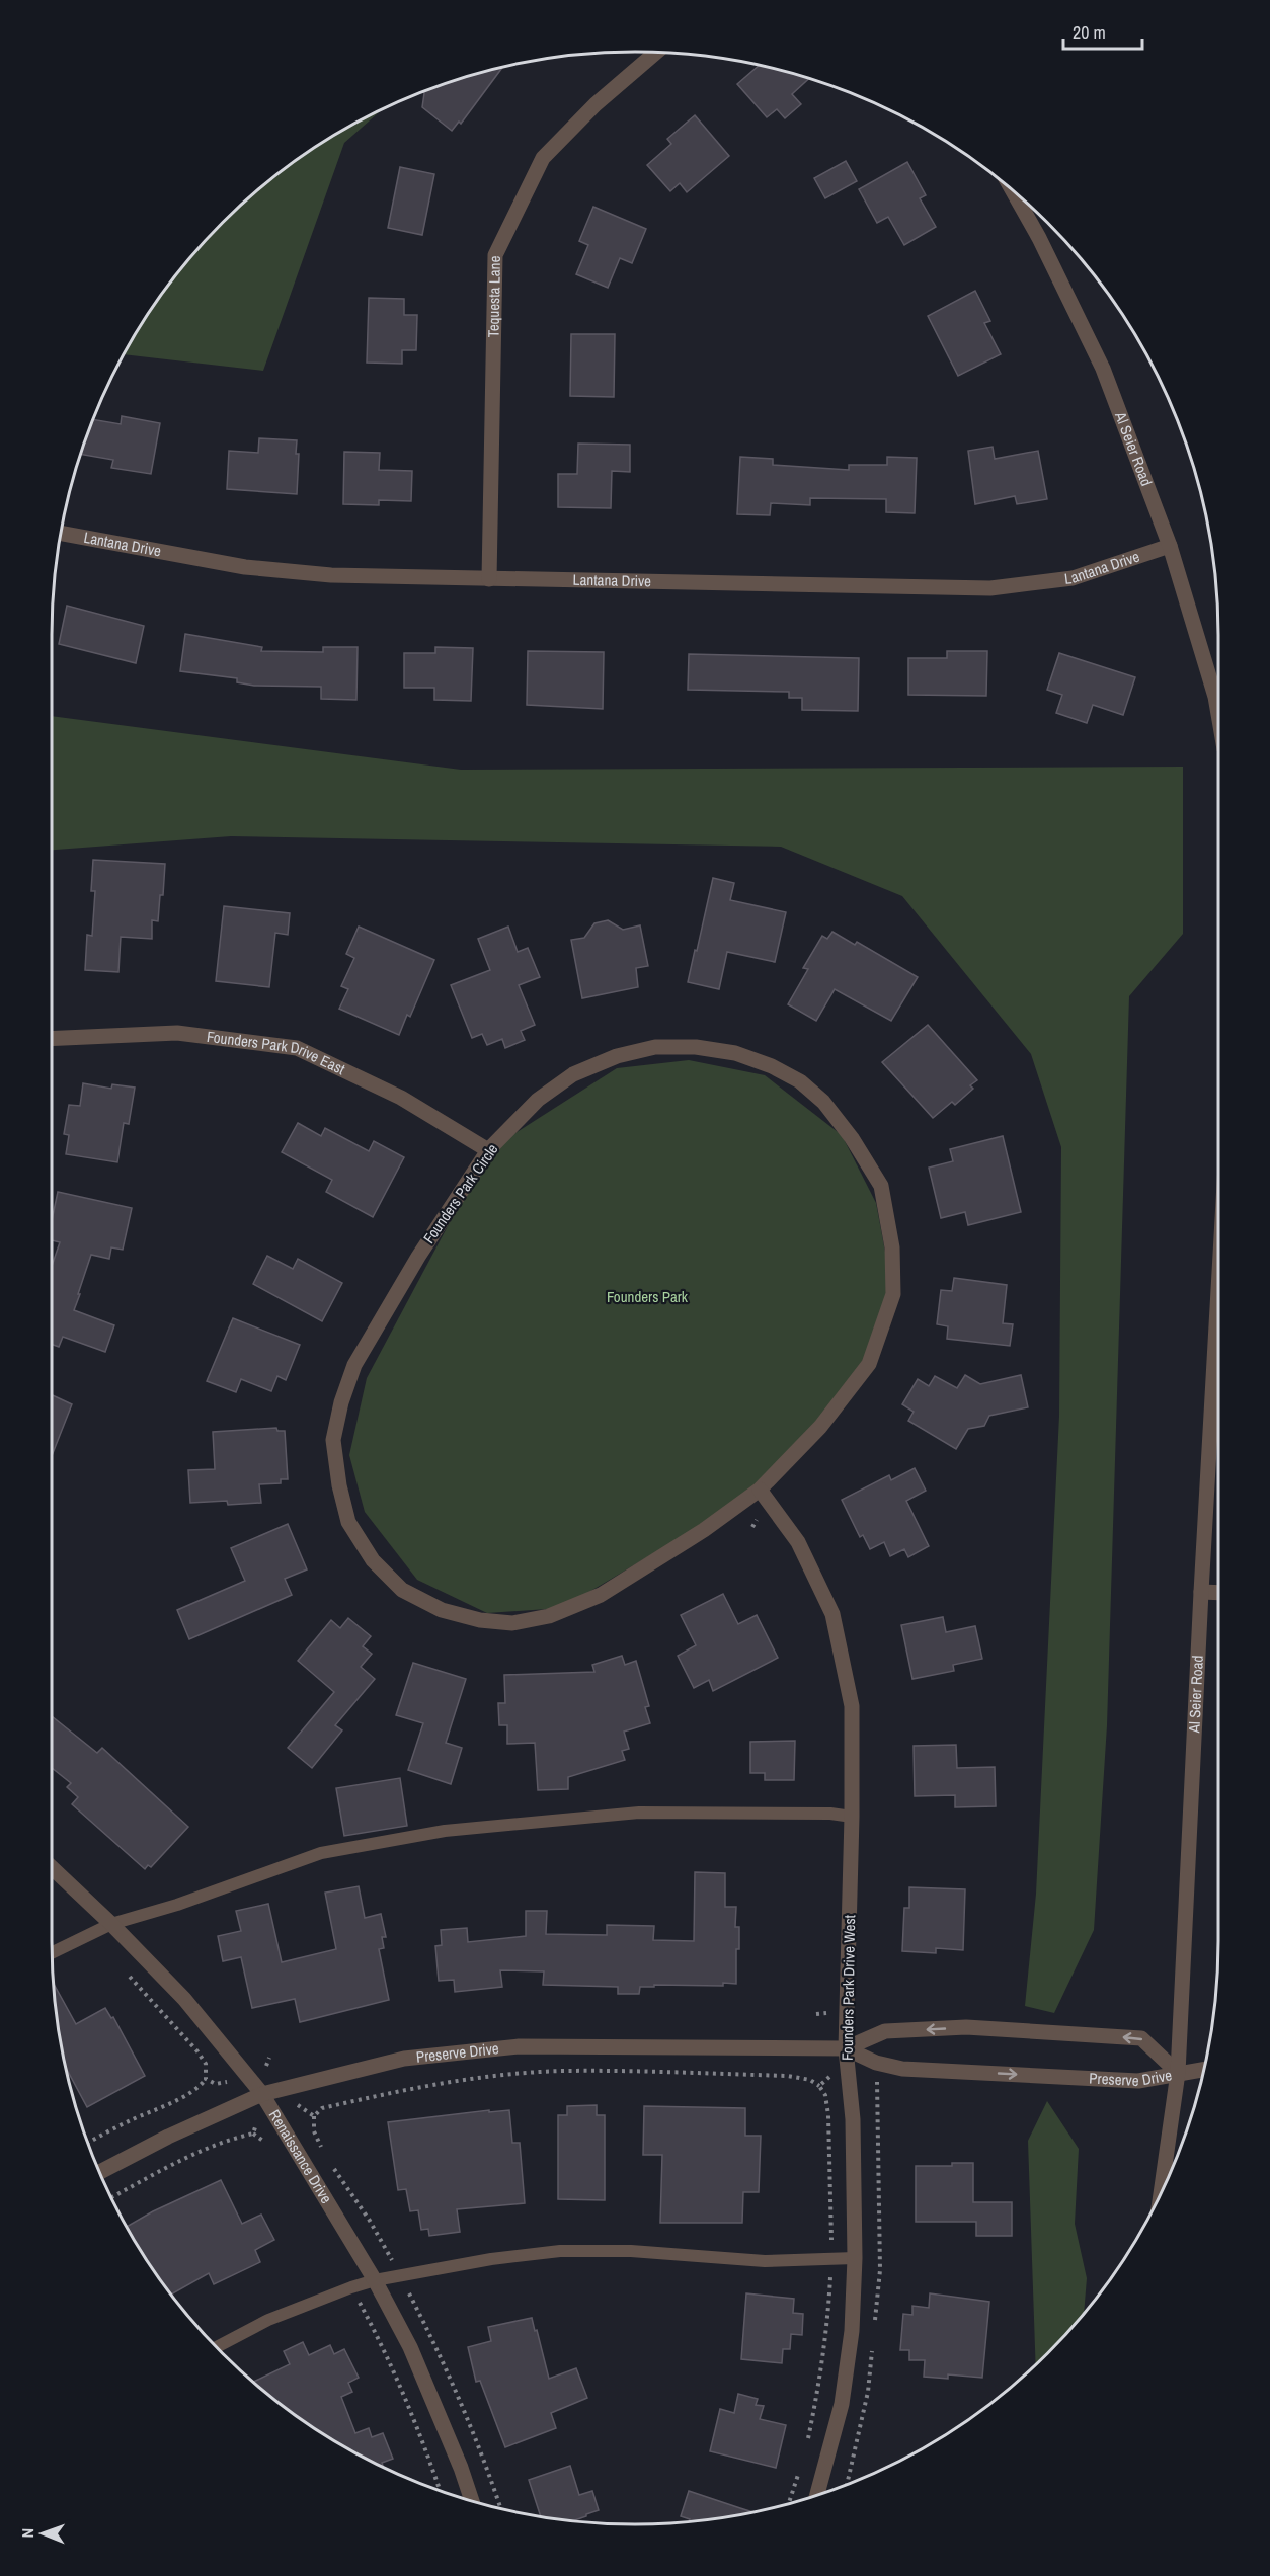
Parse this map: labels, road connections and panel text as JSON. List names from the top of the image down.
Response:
{
  "streets": {
    "street": [
      "Tequesta Lane",
      "Al Seier Road",
      "Lantana Drive",
      "Founders Park Drive East",
      "Founders Park Circle",
      "Founders Park Drive West",
      "Preserve Drive",
      "Renaissance Drive"
    ]
  },
  "crossings": [
    ["Tequesta Lane", "Lantana Drive"],
    ["Al Seier Road", "Lantana Drive"],
    ["Al Seier Road", "Preserve Drive"],
    ["Founders Park Drive East", "Founders Park Circle"],
    ["Founders Park Circle", "Founders Park Drive West"],
    ["Founders Park Drive West", "Preserve Drive"],
    ["Preserve Drive", "Renaissance Drive"]
  ],
  "parks": ["Founders Park"],
  "scale_bar": "20 m",
  "north": "left"
}
